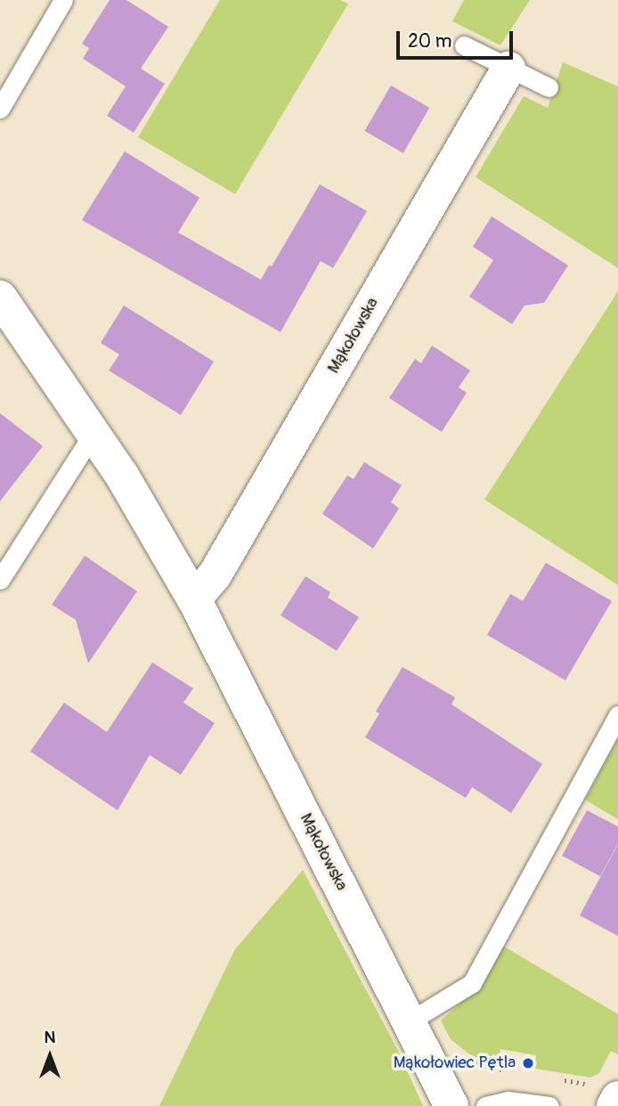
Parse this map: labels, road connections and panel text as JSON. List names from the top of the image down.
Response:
{
  "streets": {
    "street": ["Mąkołowska"]
  },
  "places": ["Mąkołowiec Pętla"],
  "scale_bar": "20 m",
  "north": "top"
}
